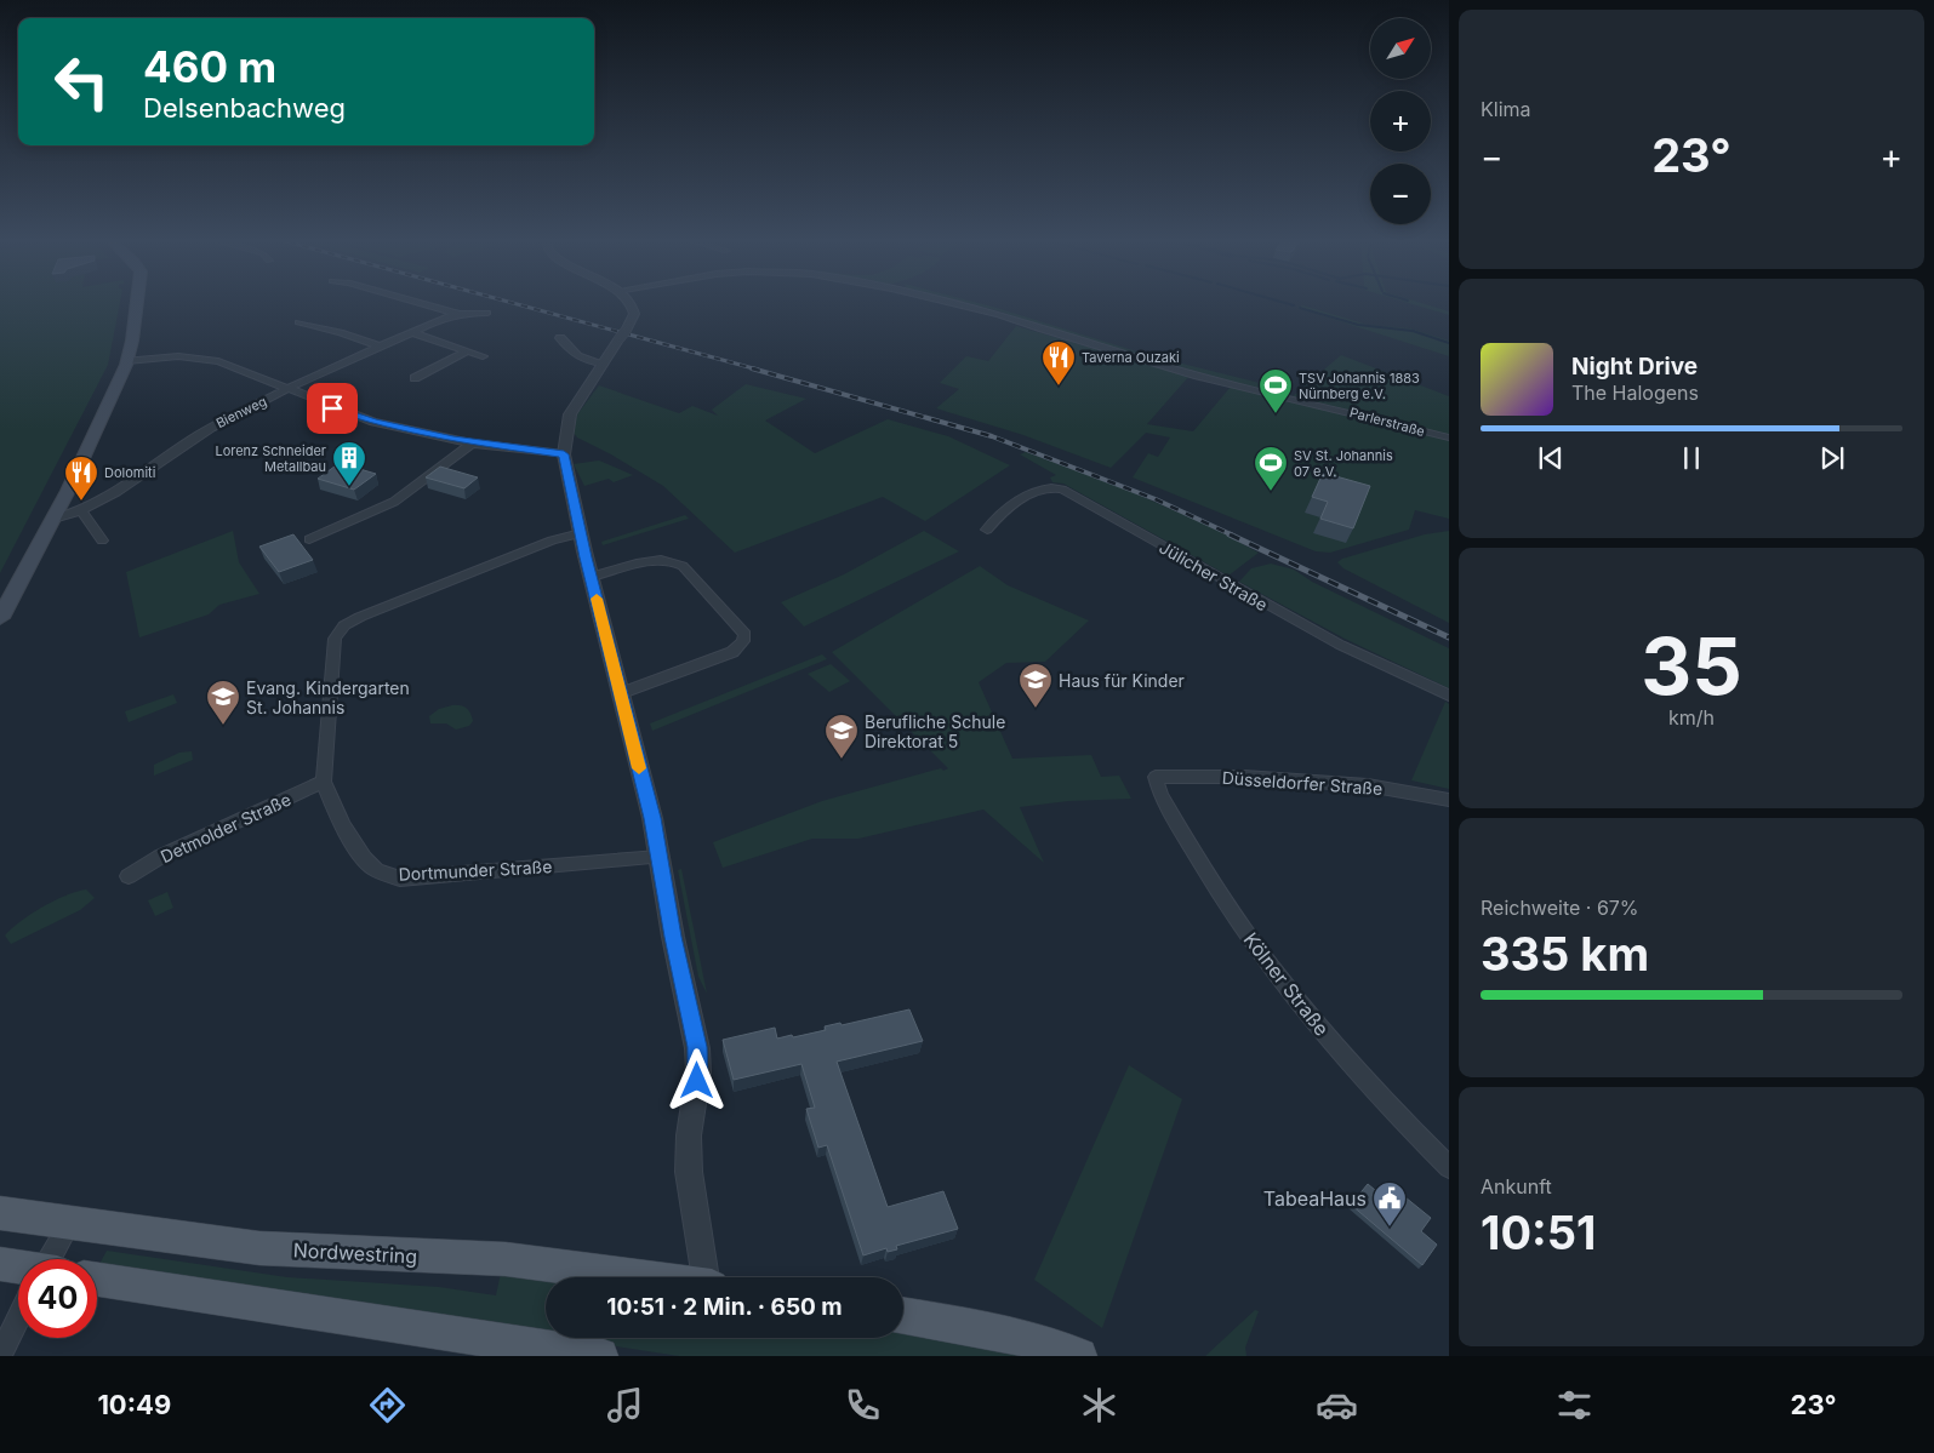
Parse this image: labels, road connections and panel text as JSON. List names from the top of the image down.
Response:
{
  "streets": {
    "main road": ["Nordwestring"],
    "street": [
      "Bienweg",
      "Parlerstraße",
      "Jülicher Straße",
      "Düsseldorfer Straße",
      "Detmolder Straße",
      "Dortmunder Straße",
      "Kölner Straße"
    ]
  },
  "crossings": [
    ["Düsseldorfer Straße", "Kölner Straße"],
    ["Detmolder Straße", "Dortmunder Straße"]
  ],
  "places": {
    "restaurant": ["Taverna Ouzaki", "Dolomiti"],
    "sports": ["TSV Johannis 1883 Nürnberg e.V.", "SV St. Johannis 07 e.V."],
    "building": ["Lorenz Schneider Metallbau"],
    "school or university": ["Haus für Kinder", "Evang. Kindergarten St. Johannis", "Berufliche Schule Direktorat 5"],
    "public building": ["TabeaHaus"]
  },
  "north": "top right",
  "page": {
    "tile": [
      "Klima",
      ["35", "km/h"],
      ["Reichweite · 67%", "335 km"],
      ["Ankunft", "10:51"]
    ],
    "map_buttons": ["+", "−"],
    "turn": ["460 m", "Delsenbachweg"],
    "heat": ["−", "23°", "+"],
    "song": ["Night Drive", "The Halogens"],
    "limit": "40",
    "trip": "10:51 · 2 Min. · 650 m",
    "tabs": ["10:49", "23°"]
  }
}
